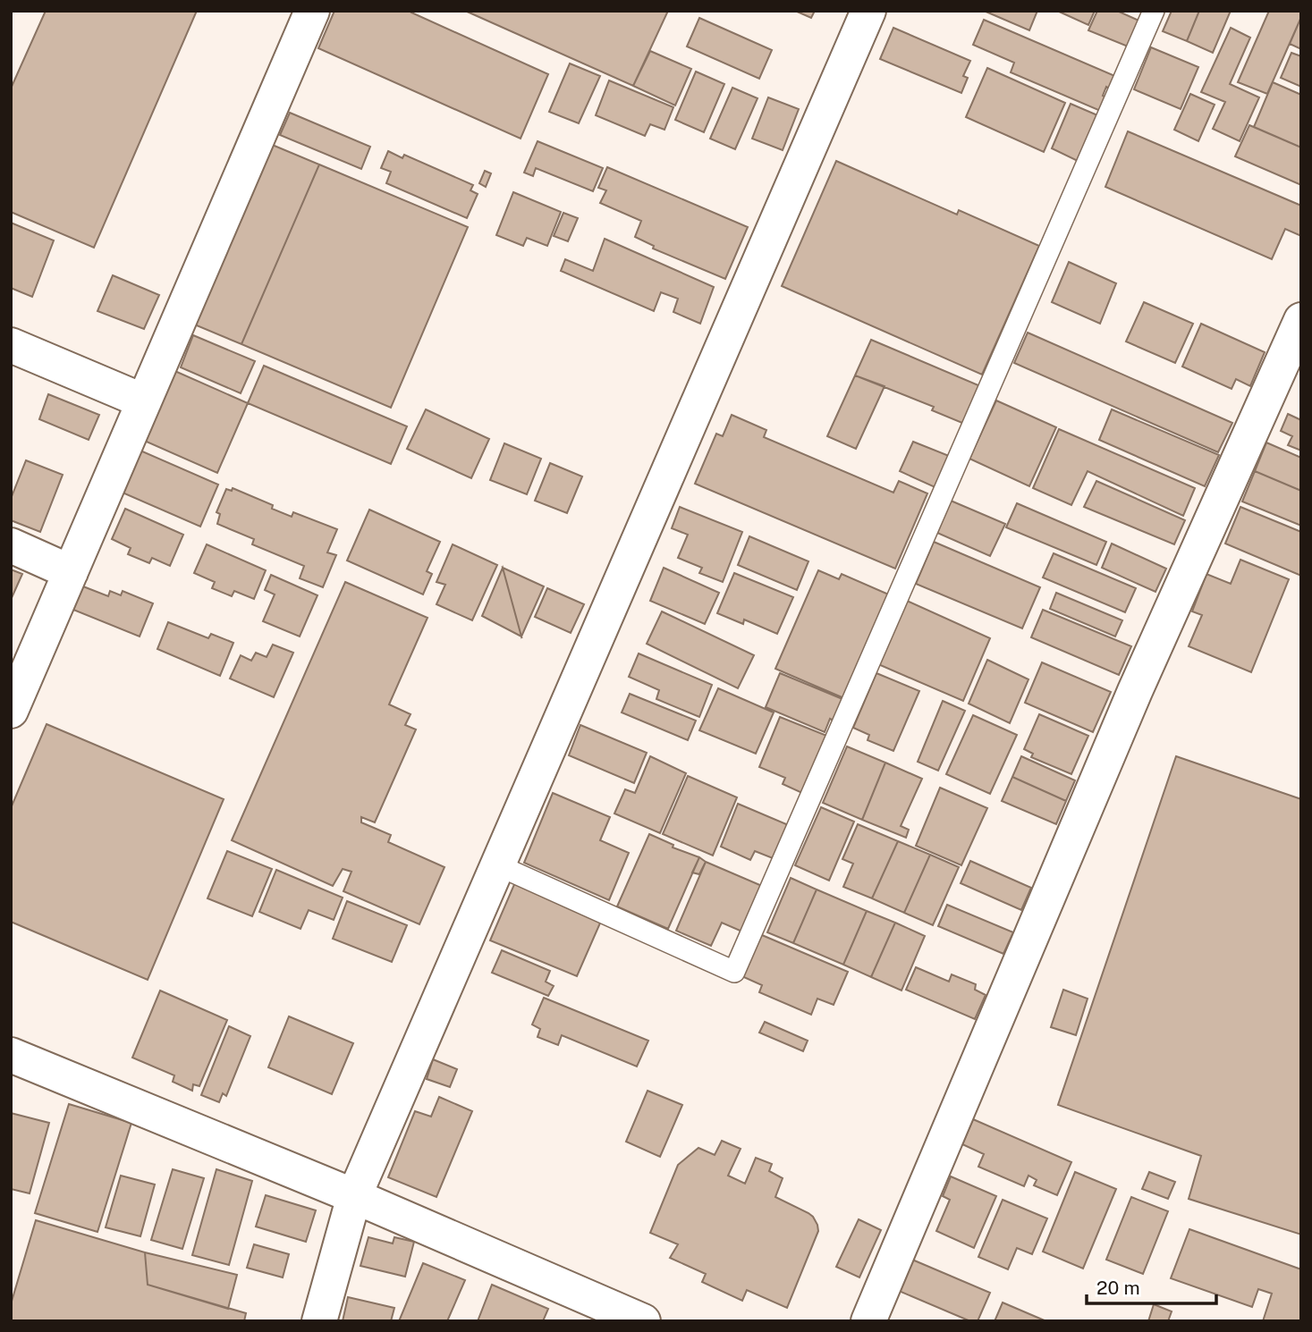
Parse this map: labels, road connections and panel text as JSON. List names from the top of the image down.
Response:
{
  "scale_bar": "20 m"
}
